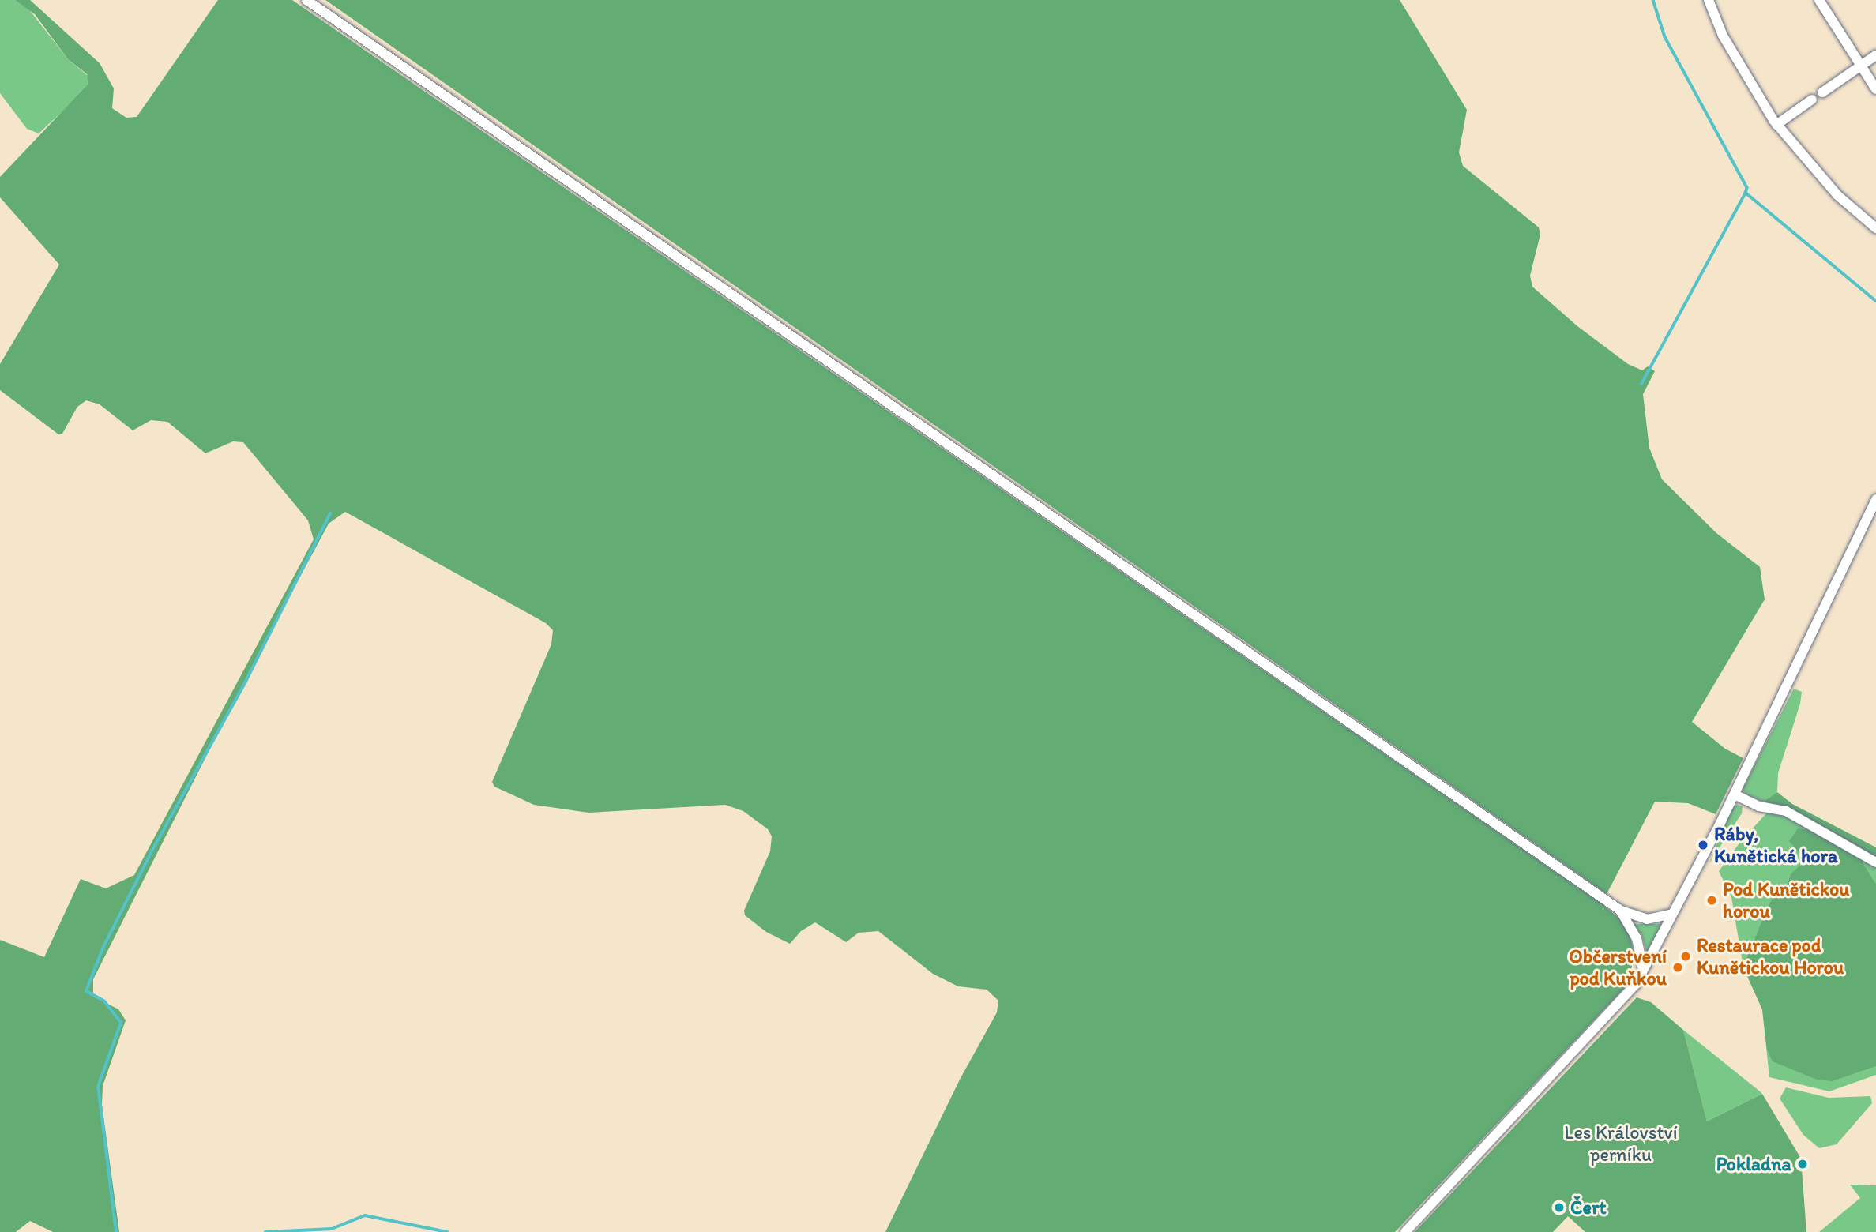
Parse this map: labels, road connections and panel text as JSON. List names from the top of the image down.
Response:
{
  "parks": ["Les Království perníku"],
  "places": [
    "Ráby, Kunětická hora",
    "Pod Kunětickou horou",
    "Restaurace pod Kunětickou Horou",
    "Občerstvení pod Kuňkou",
    "Pokladna",
    "Čert"
  ]
}
